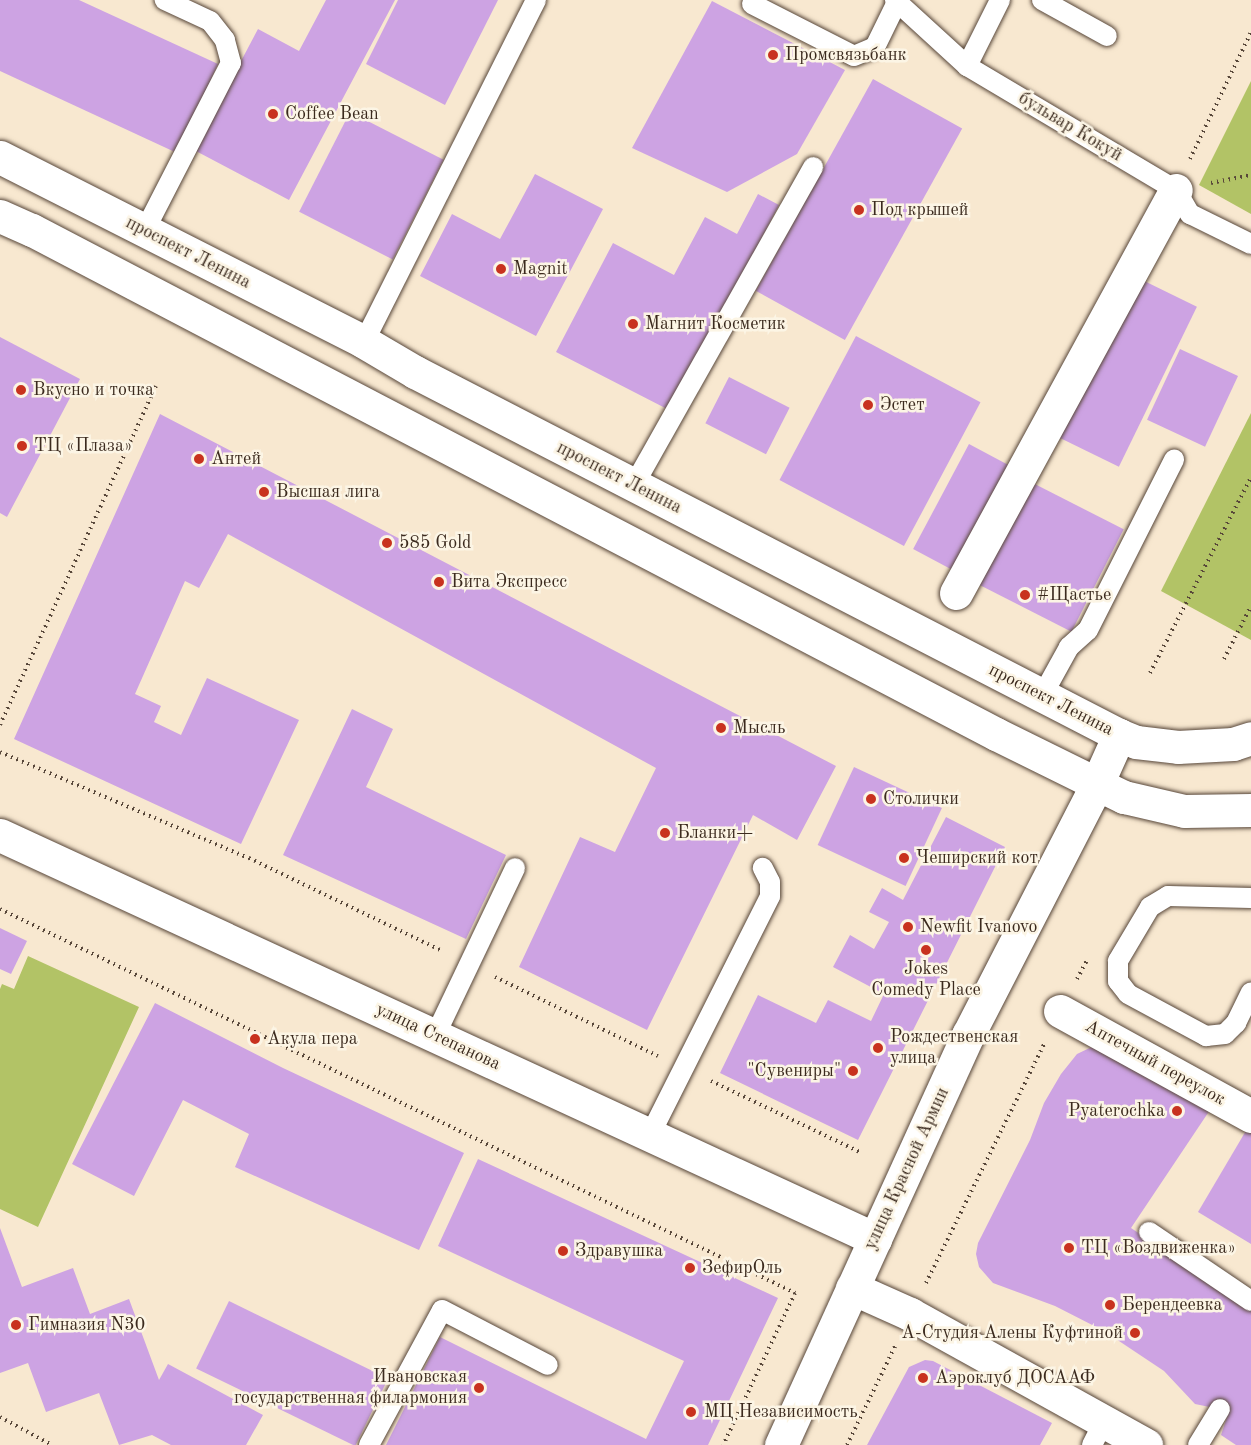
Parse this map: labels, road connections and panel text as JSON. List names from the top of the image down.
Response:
{
  "streets": {
    "main road": [
      "проспект Ленина",
      "улица Степанова",
      "Аптечный переулок",
      "улица Красной Армии"
    ],
    "lane": ["бульвар Кокуй"]
  },
  "crossings": [
    ["проспект Ленина", "улица Красной Армии"],
    ["улица Степанова", "улица Красной Армии"]
  ],
  "places": [
    "Промсвязьбанк",
    "Coffee Bean",
    "Под крышей",
    "Magnit",
    "Магнит Косметик",
    "Вкусно и точка",
    "Эстет",
    "ТЦ «Плаза»",
    "Антей",
    "Высшая лига",
    "585 Gold",
    "Вита Экспресс",
    "#Щастье",
    "Мысль",
    "Столички",
    "Бланки+",
    "Чеширский кот",
    "Newfit Ivanovo",
    "Jokes Comedy Place",
    "Акула пера",
    "Рождественская улица",
    "\"Сувениры\"",
    "Pyaterochka",
    "ТЦ «Воздвиженка»",
    "Здравушка",
    "ЗефирОль",
    "Берендеевка",
    "Гимназия N30",
    "А-Студия Алены Куфтиной",
    "Аэроклуб ДОСААФ",
    "Ивановская государственная филармония",
    "МЦ Независимость"
  ]
}
